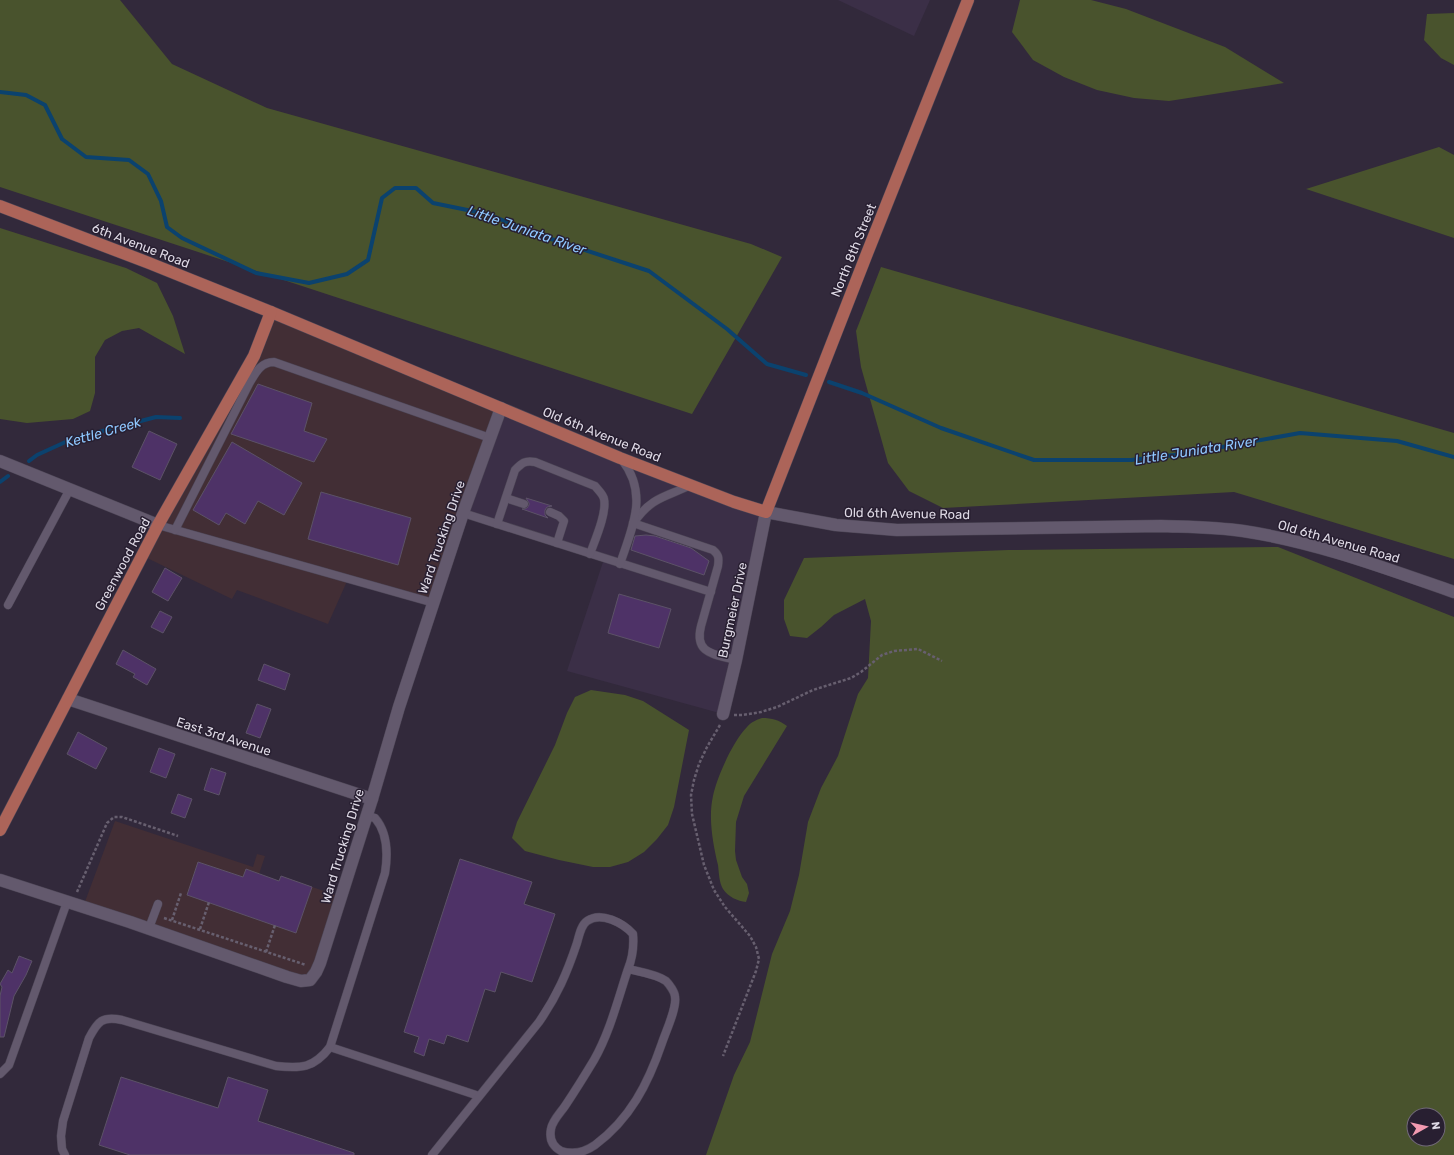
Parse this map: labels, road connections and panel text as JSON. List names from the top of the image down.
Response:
{
  "streets": {
    "main road": [
      "6th Avenue Road",
      "North 8th Street",
      "Old 6th Avenue Road",
      "Greenwood Road"
    ],
    "street": ["Ward Trucking Drive", "Burgmeier Drive", "East 3rd Avenue"]
  },
  "crossings": [
    ["6th Avenue Road", "Old 6th Avenue Road"],
    ["6th Avenue Road", "Greenwood Road"],
    ["North 8th Street", "Old 6th Avenue Road"],
    ["North 8th Street", "Burgmeier Drive"],
    ["Old 6th Avenue Road", "Ward Trucking Drive"],
    ["Old 6th Avenue Road", "Greenwood Road"],
    ["Old 6th Avenue Road", "Burgmeier Drive"],
    ["Ward Trucking Drive", "East 3rd Avenue"],
    ["Greenwood Road", "East 3rd Avenue"]
  ],
  "water": ["Little Juniata River", "Kettle Creek"],
  "north": "right"
}
